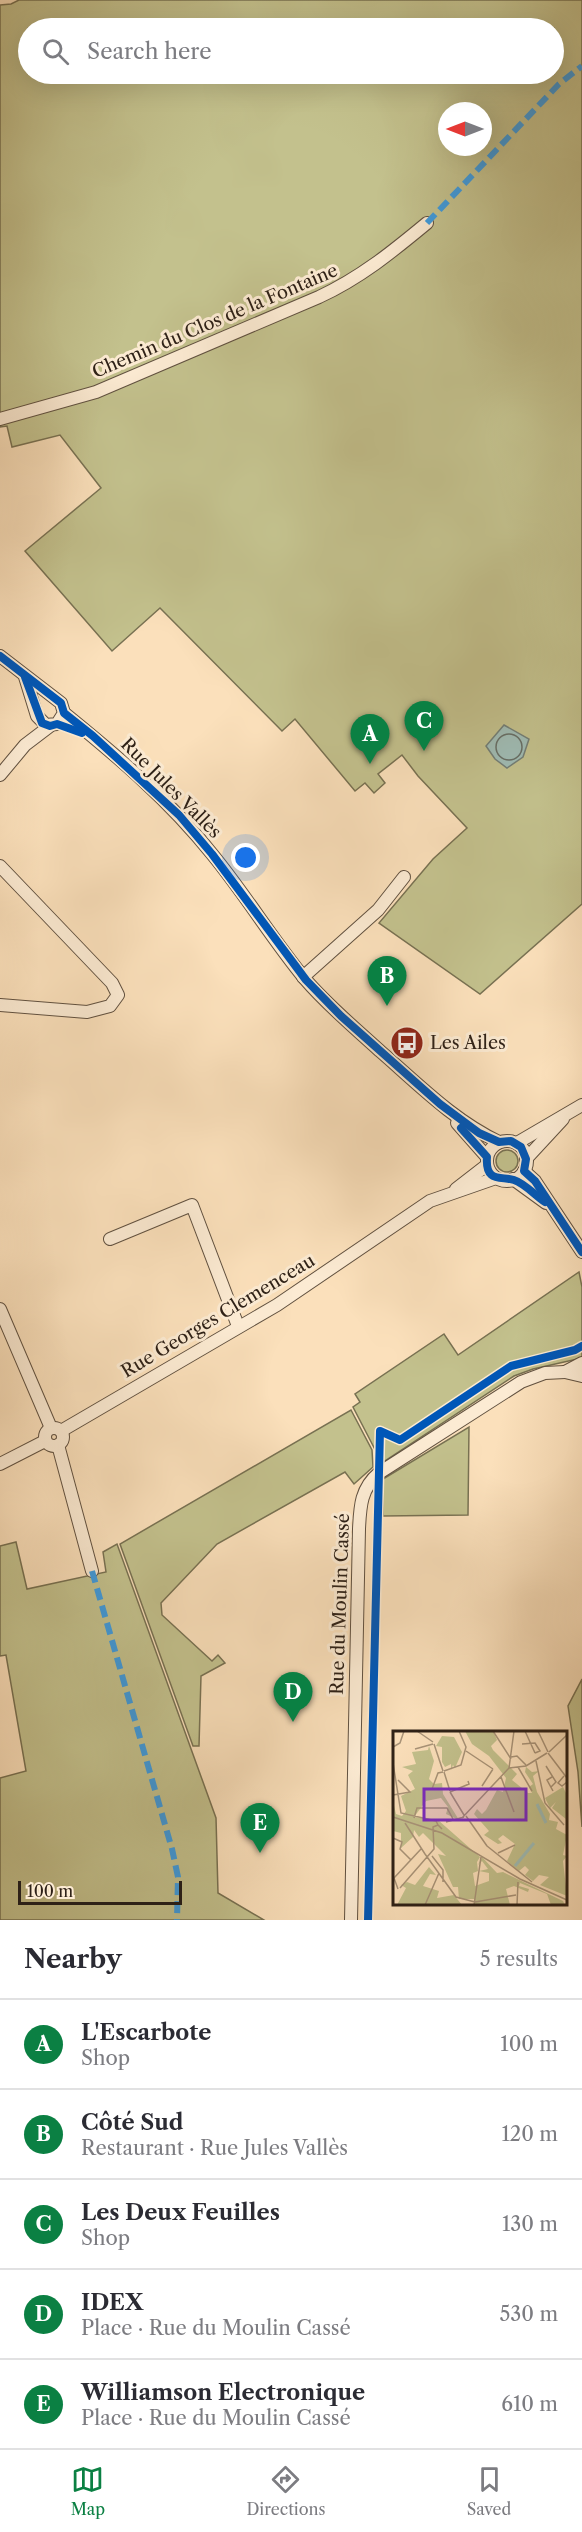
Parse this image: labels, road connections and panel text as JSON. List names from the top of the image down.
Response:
{
  "streets": {
    "street": [
      "Chemin du Clos de la Fontaine",
      "Rue Jules Vallès",
      "Rue Georges Clemenceau",
      "Rue du Moulin Cassé"
    ]
  },
  "crossings": [
    ["Rue Jules Vallès", "Rue Georges Clemenceau"]
  ],
  "places": {
    "bus stop": ["Les Ailes"]
  },
  "scale_bar": "100 m",
  "north": "left",
  "page": {
    "search": "Search here",
    "pins": [
      "C",
      "A",
      "B",
      "D",
      "E"
    ],
    "scale": "100 m",
    "heading": ["Nearby", "5 results"],
    "list": [
      {
        "mark": "A",
        "name": "L'Escarbote",
        "note": "Shop",
        "value": "100 m"
      },
      {
        "mark": "B",
        "name": "Côté Sud",
        "note": "Restaurant · Rue Jules Vallès",
        "value": "120 m"
      },
      {
        "mark": "C",
        "name": "Les Deux Feuilles",
        "note": "Shop",
        "value": "130 m"
      },
      {
        "mark": "D",
        "name": "IDEX",
        "note": "Place · Rue du Moulin Cassé",
        "value": "530 m"
      },
      {
        "mark": "E",
        "name": "Williamson Electronique",
        "note": "Place · Rue du Moulin Cassé",
        "value": "610 m"
      }
    ],
    "nav": ["Map", "Directions", "Saved"]
  }
}
